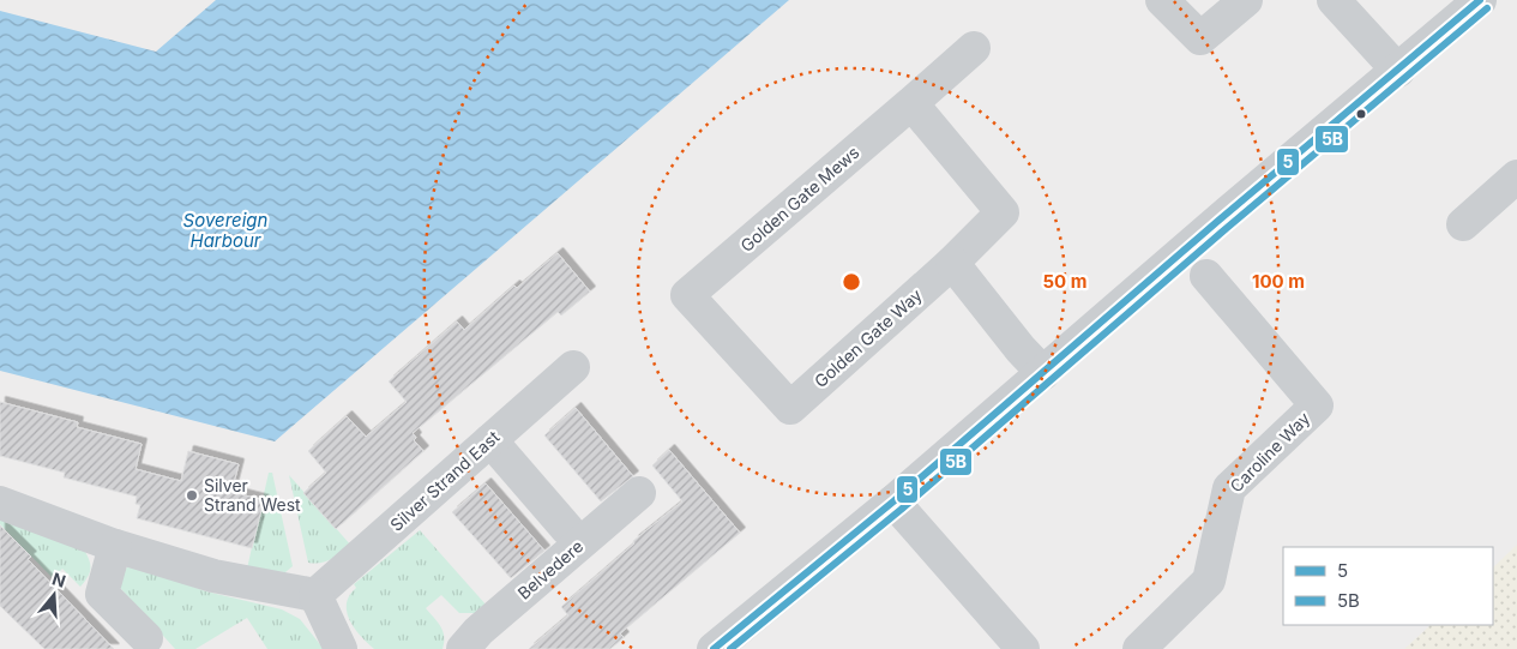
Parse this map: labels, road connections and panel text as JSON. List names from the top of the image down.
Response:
{
  "streets": {
    "street": [
      "Golden Gate Mews",
      "Golden Gate Way",
      "Caroline Way",
      "Silver Strand East",
      "Belvedere"
    ]
  },
  "crossings": [
    ["Golden Gate Mews", "Golden Gate Way"]
  ],
  "water": ["Sovereign Harbour"],
  "places": ["Silver Strand West"],
  "lines": ["transit line 5", "transit line 5B"],
  "legend": ["5", "5B"],
  "north": "top",
  "rings": ["50 m", "100 m"]
}
